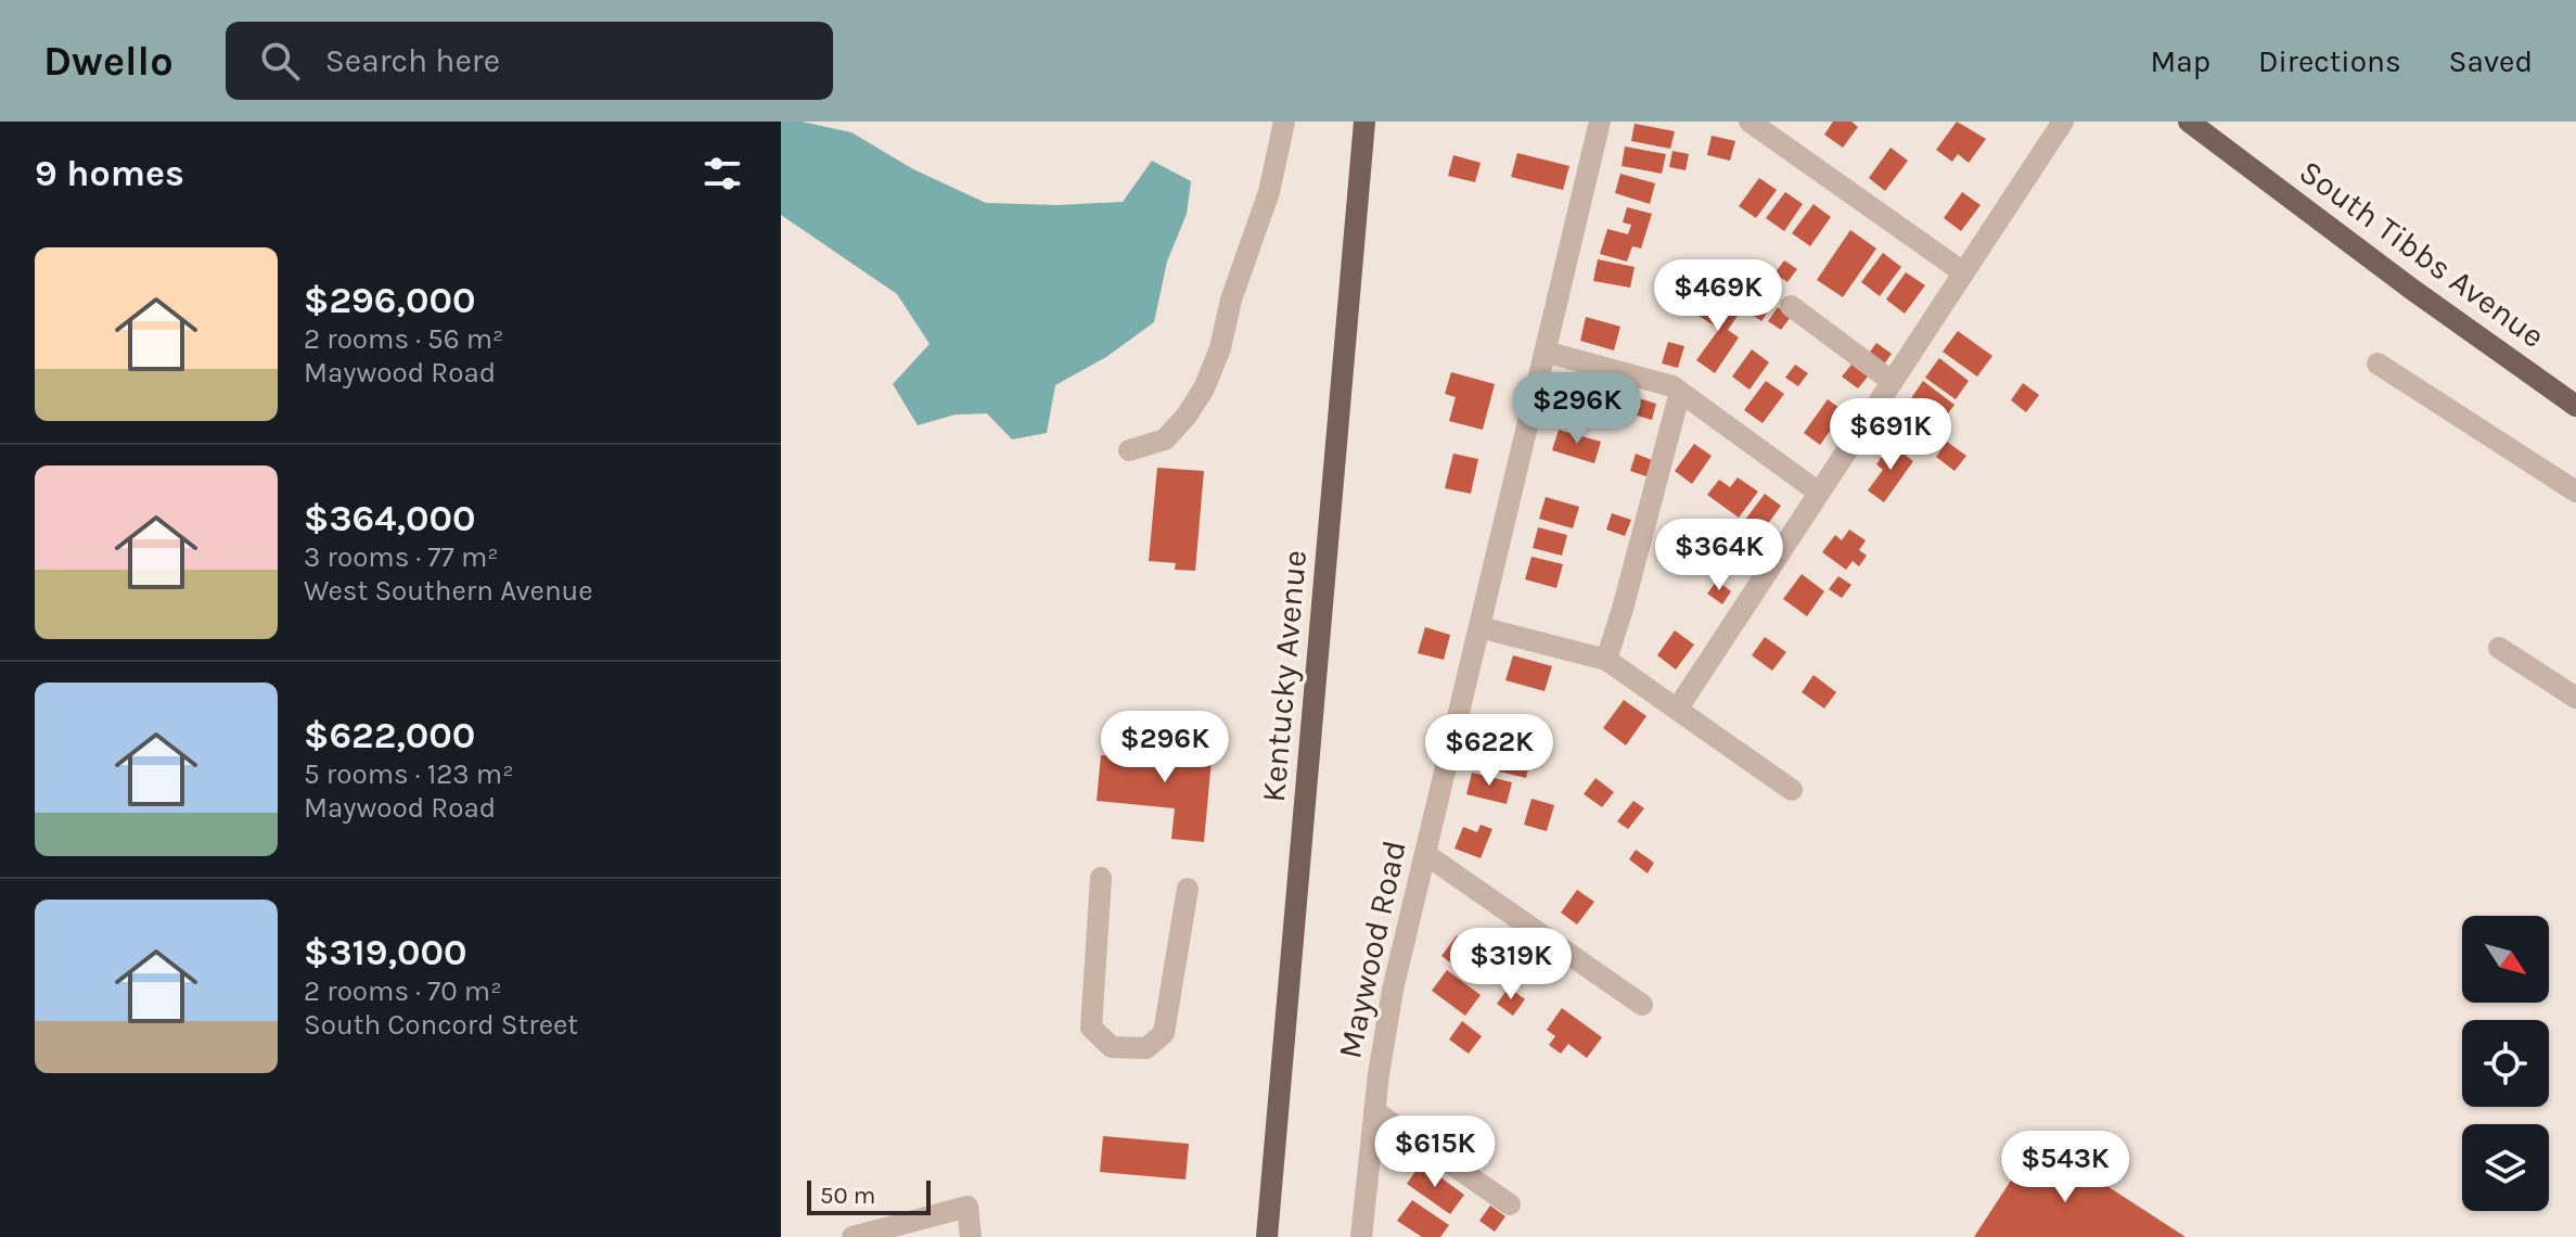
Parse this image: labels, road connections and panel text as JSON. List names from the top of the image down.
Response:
{
  "streets": {
    "main road": ["South Tibbs Avenue", "Kentucky Avenue"],
    "street": ["Maywood Road"]
  },
  "scale_bar": "50 m",
  "north": "bottom right",
  "page": {
    "header": "Dwello",
    "search": "Search here",
    "nav": ["Map", "Directions", "Saved"],
    "heading": "9 homes",
    "list": [
      {
        "name": "$296,000",
        "note": "2 rooms · 56 m² · Maywood Road"
      },
      {
        "name": "$364,000",
        "note": "3 rooms · 77 m² · West Southern Avenue"
      },
      {
        "name": "$622,000",
        "note": "5 rooms · 123 m² · Maywood Road"
      },
      {
        "name": "$319,000",
        "note": "2 rooms · 70 m² · South Concord Street"
      }
    ],
    "price": [
      "$469K",
      "$296K",
      "$691K",
      "$364K",
      "$296K",
      "$622K",
      "$319K",
      "$615K",
      "$543K"
    ],
    "scale": "50 m"
  }
}
